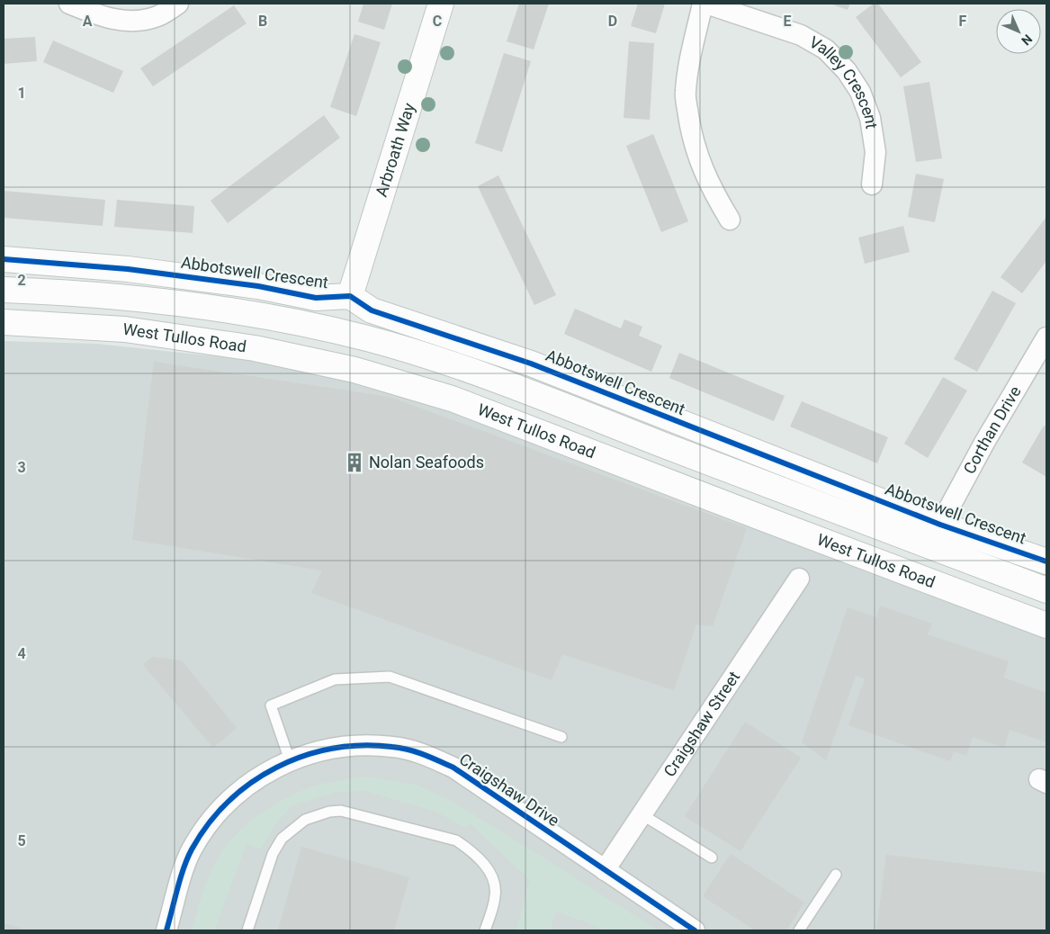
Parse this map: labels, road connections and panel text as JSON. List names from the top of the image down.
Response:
{
  "streets": {
    "main road": ["Arbroath Way", "Abbotswell Crescent", "West Tullos Road"],
    "street": [
      "Valley Crescent",
      "Corthan Drive",
      "Craigshaw Street",
      "Craigshaw Drive"
    ]
  },
  "crossings": [
    ["Arbroath Way", "Abbotswell Crescent"],
    ["Abbotswell Crescent", "Corthan Drive"],
    ["Craigshaw Street", "Craigshaw Drive"]
  ],
  "places": {
    "building": ["Nolan Seafoods"]
  },
  "north": "bottom right",
  "grid": {
    "columns": [
      "A",
      "B",
      "C",
      "D",
      "E",
      "F"
    ],
    "rows": [
      "1",
      "2",
      "3",
      "4",
      "5"
    ]
  }
}
